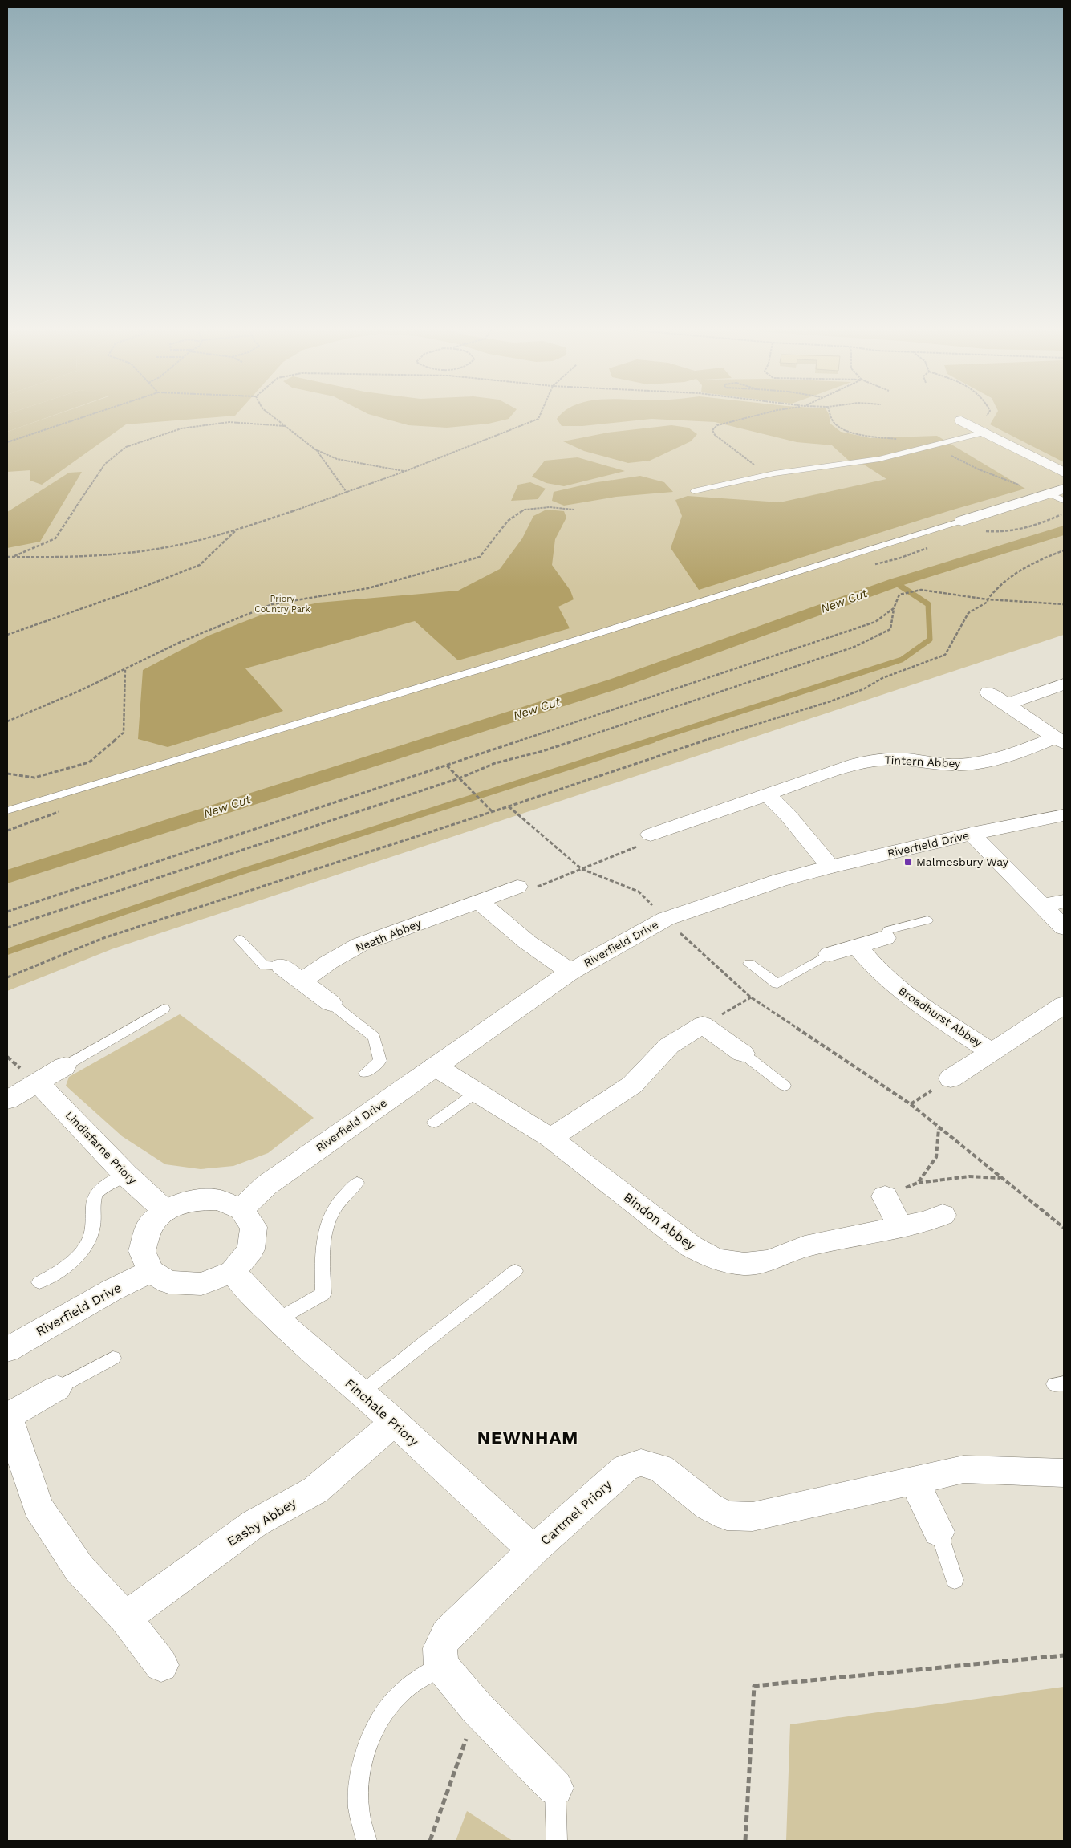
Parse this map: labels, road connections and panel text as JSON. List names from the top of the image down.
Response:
{
  "streets": {
    "street": [
      "Tintern Abbey",
      "Riverfield Drive",
      "Neath Abbey",
      "Broadhurst Abbey",
      "Lindisfarne Priory",
      "Bindon Abbey",
      "Finchale Priory",
      "Cartmel Priory",
      "Easby Abbey"
    ]
  },
  "crossings": [
    ["Riverfield Drive", "Lindisfarne Priory"],
    ["Riverfield Drive", "Bindon Abbey"],
    ["Riverfield Drive", "Finchale Priory"],
    ["Lindisfarne Priory", "Finchale Priory"],
    ["Finchale Priory", "Cartmel Priory"],
    ["Finchale Priory", "Easby Abbey"]
  ],
  "districts": ["NEWNHAM"],
  "water": ["New Cut"],
  "parks": ["Priory Country Park"],
  "places": {
    "transit": ["Malmesbury Way"]
  }
}
